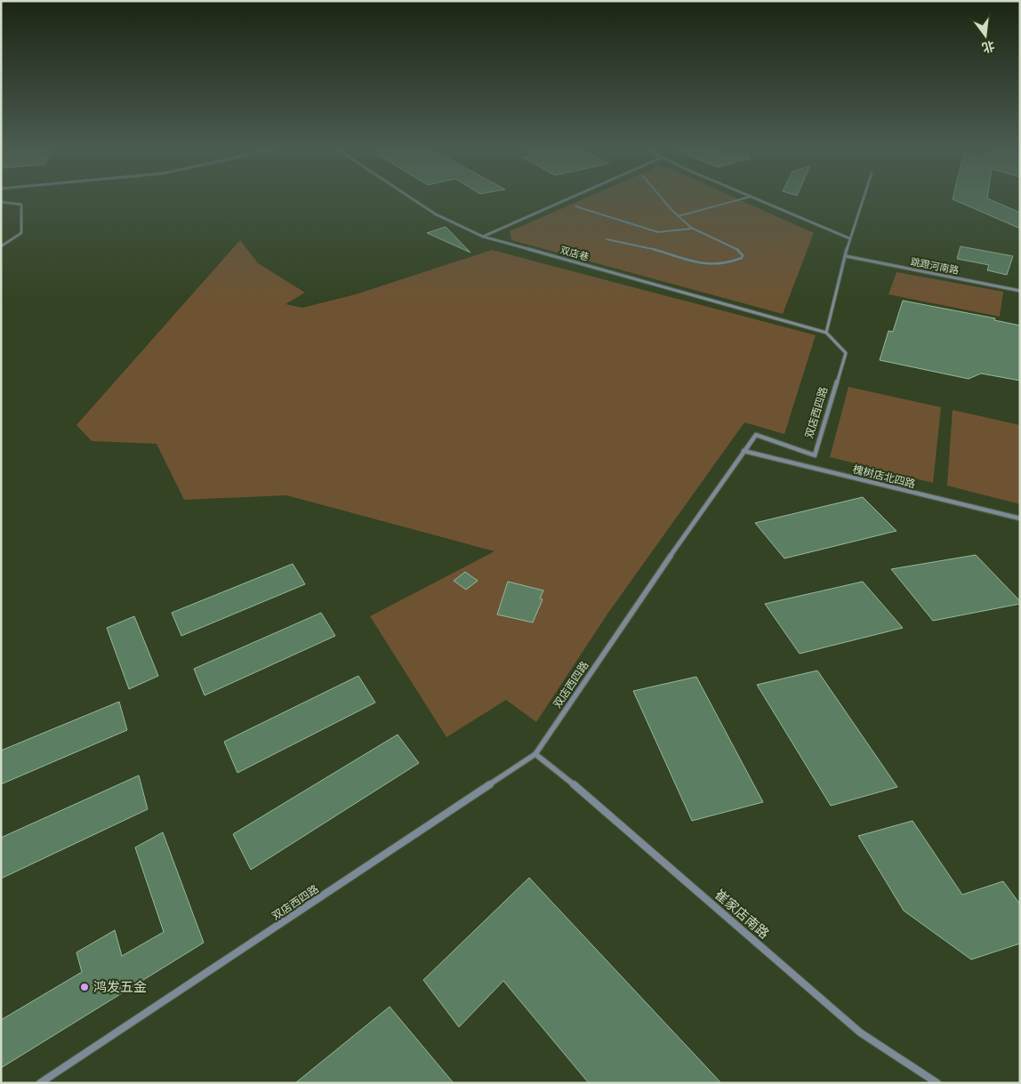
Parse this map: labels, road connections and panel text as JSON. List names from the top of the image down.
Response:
{
  "streets": {
    "street": [
      "双店巷",
      "跳蹬河南路",
      "双店西四路",
      "槐树店北四路",
      "崔家店南路"
    ]
  },
  "crossings": [
    ["双店巷", "双店西四路"],
    ["双店西四路", "槐树店北四路"],
    ["双店西四路", "崔家店南路"]
  ],
  "places": ["鸿发五金"],
  "north": "bottom"
}
